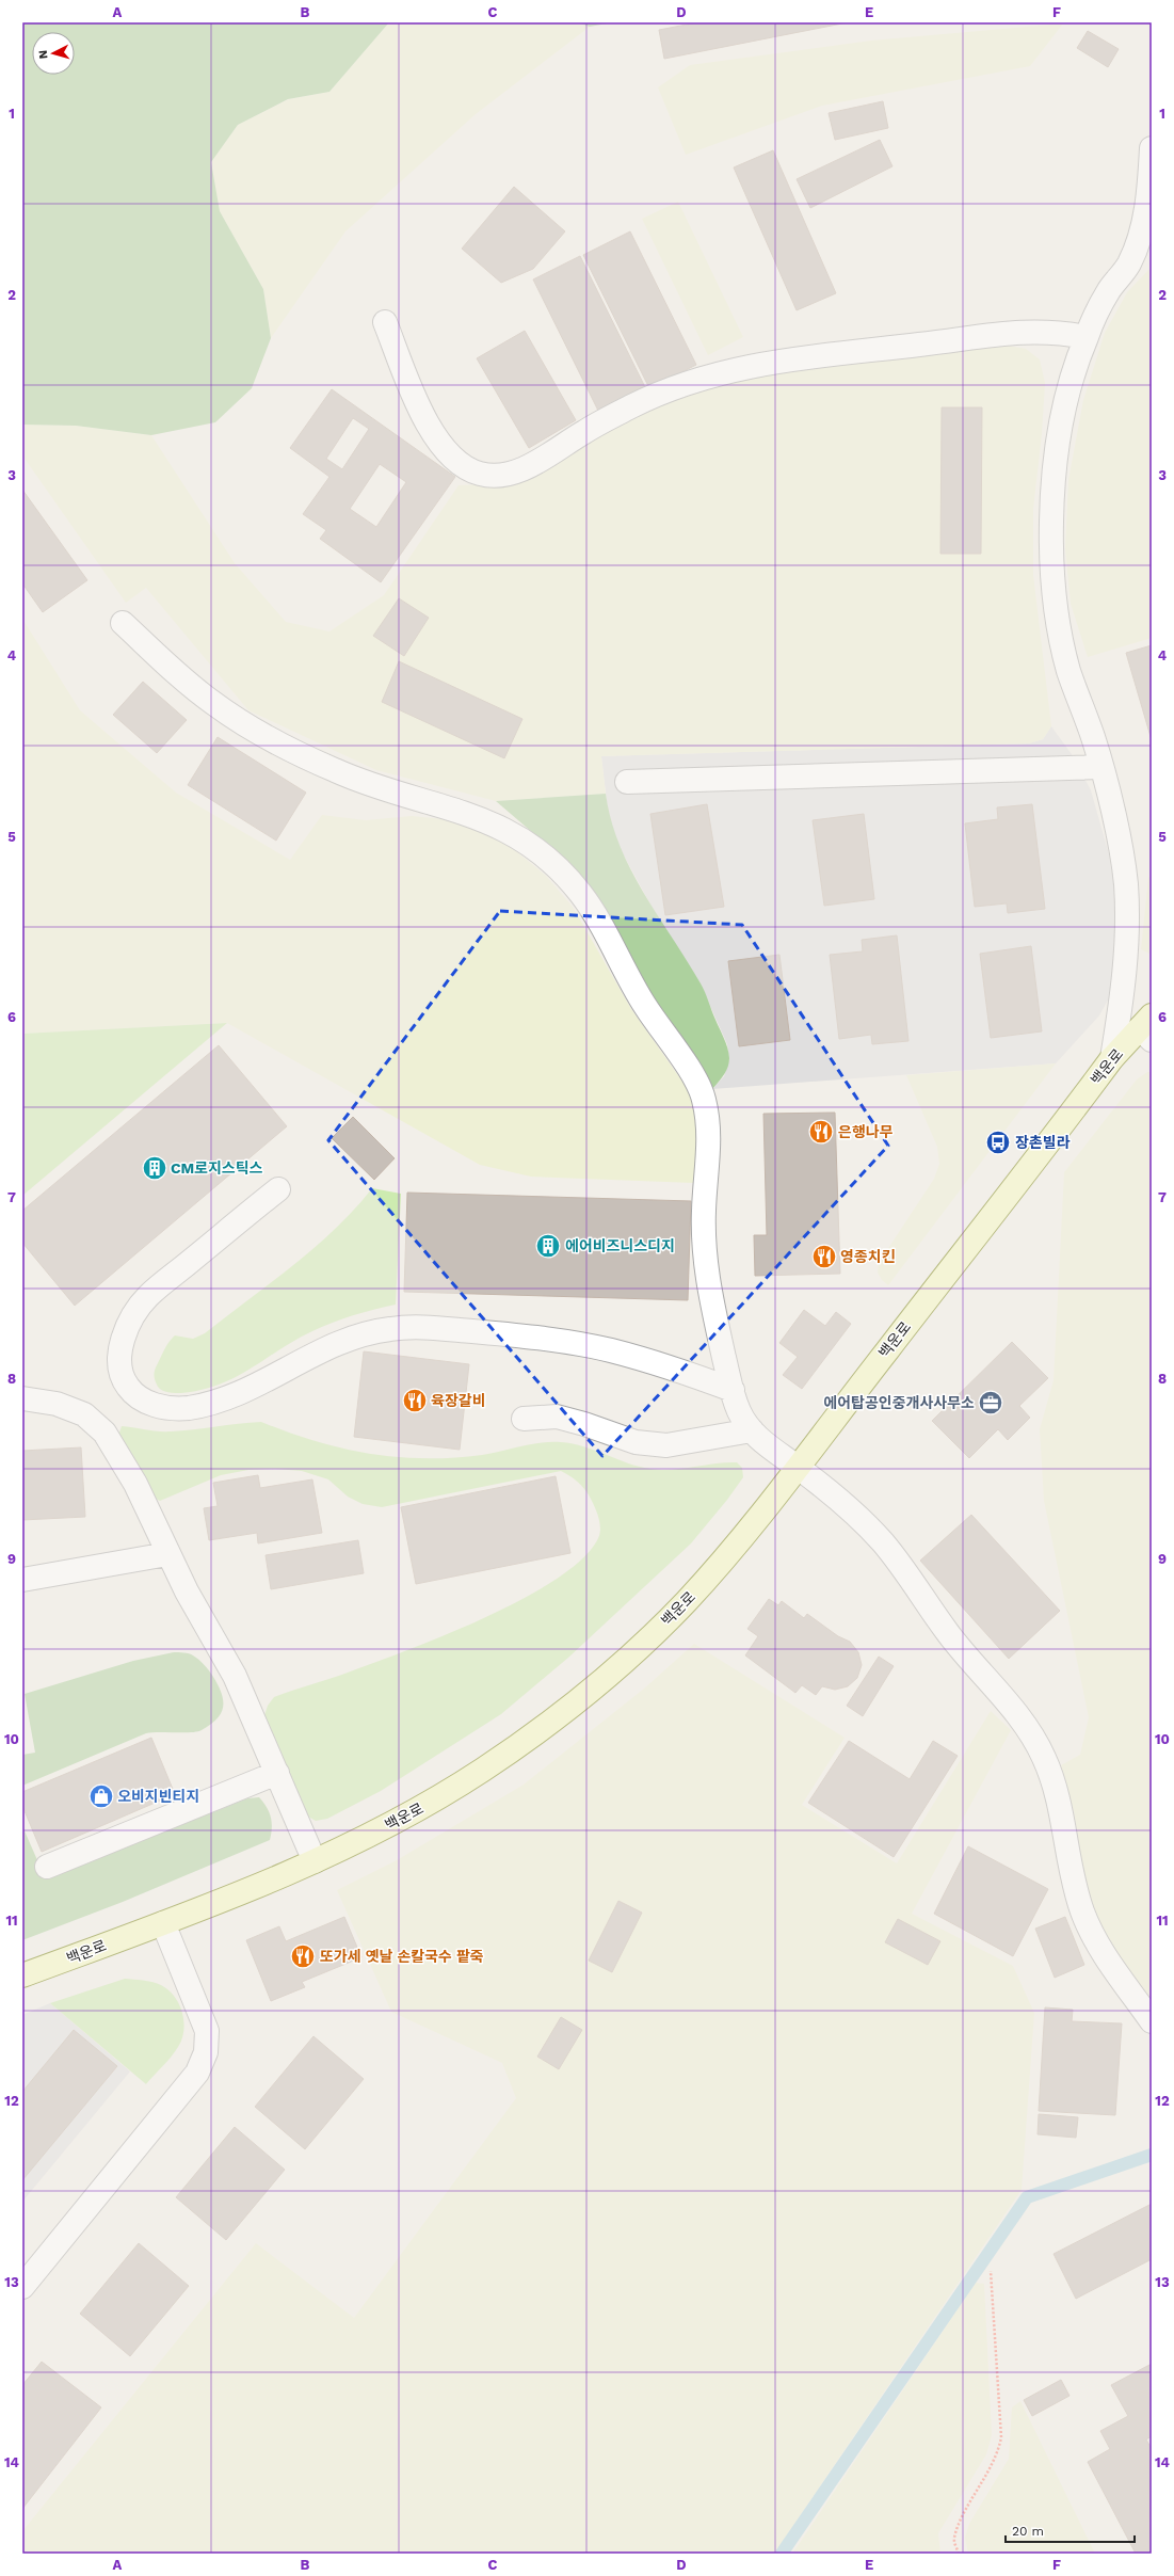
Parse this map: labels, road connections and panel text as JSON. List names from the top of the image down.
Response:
{
  "streets": {
    "street": ["백운로"]
  },
  "places": {
    "restaurant": [
      "은행나무",
      "영종치킨",
      "육장갈비",
      "또가세 옛날 손칼국수 팥죽"
    ],
    "bus stop": ["장촌빌라"],
    "building": ["CM로지스틱스", "에어비즈니스디지"],
    "office": ["에어탑공인중개사사무소"],
    "shop": ["오비지빈티지"]
  },
  "scale_bar": "20 m",
  "north": "left",
  "grid": {
    "columns": [
      "A",
      "B",
      "C",
      "D",
      "E",
      "F"
    ],
    "rows": [
      "1",
      "2",
      "3",
      "4",
      "5",
      "6",
      "7",
      "8",
      "9",
      "10",
      "11",
      "12",
      "13",
      "14"
    ]
  }
}
